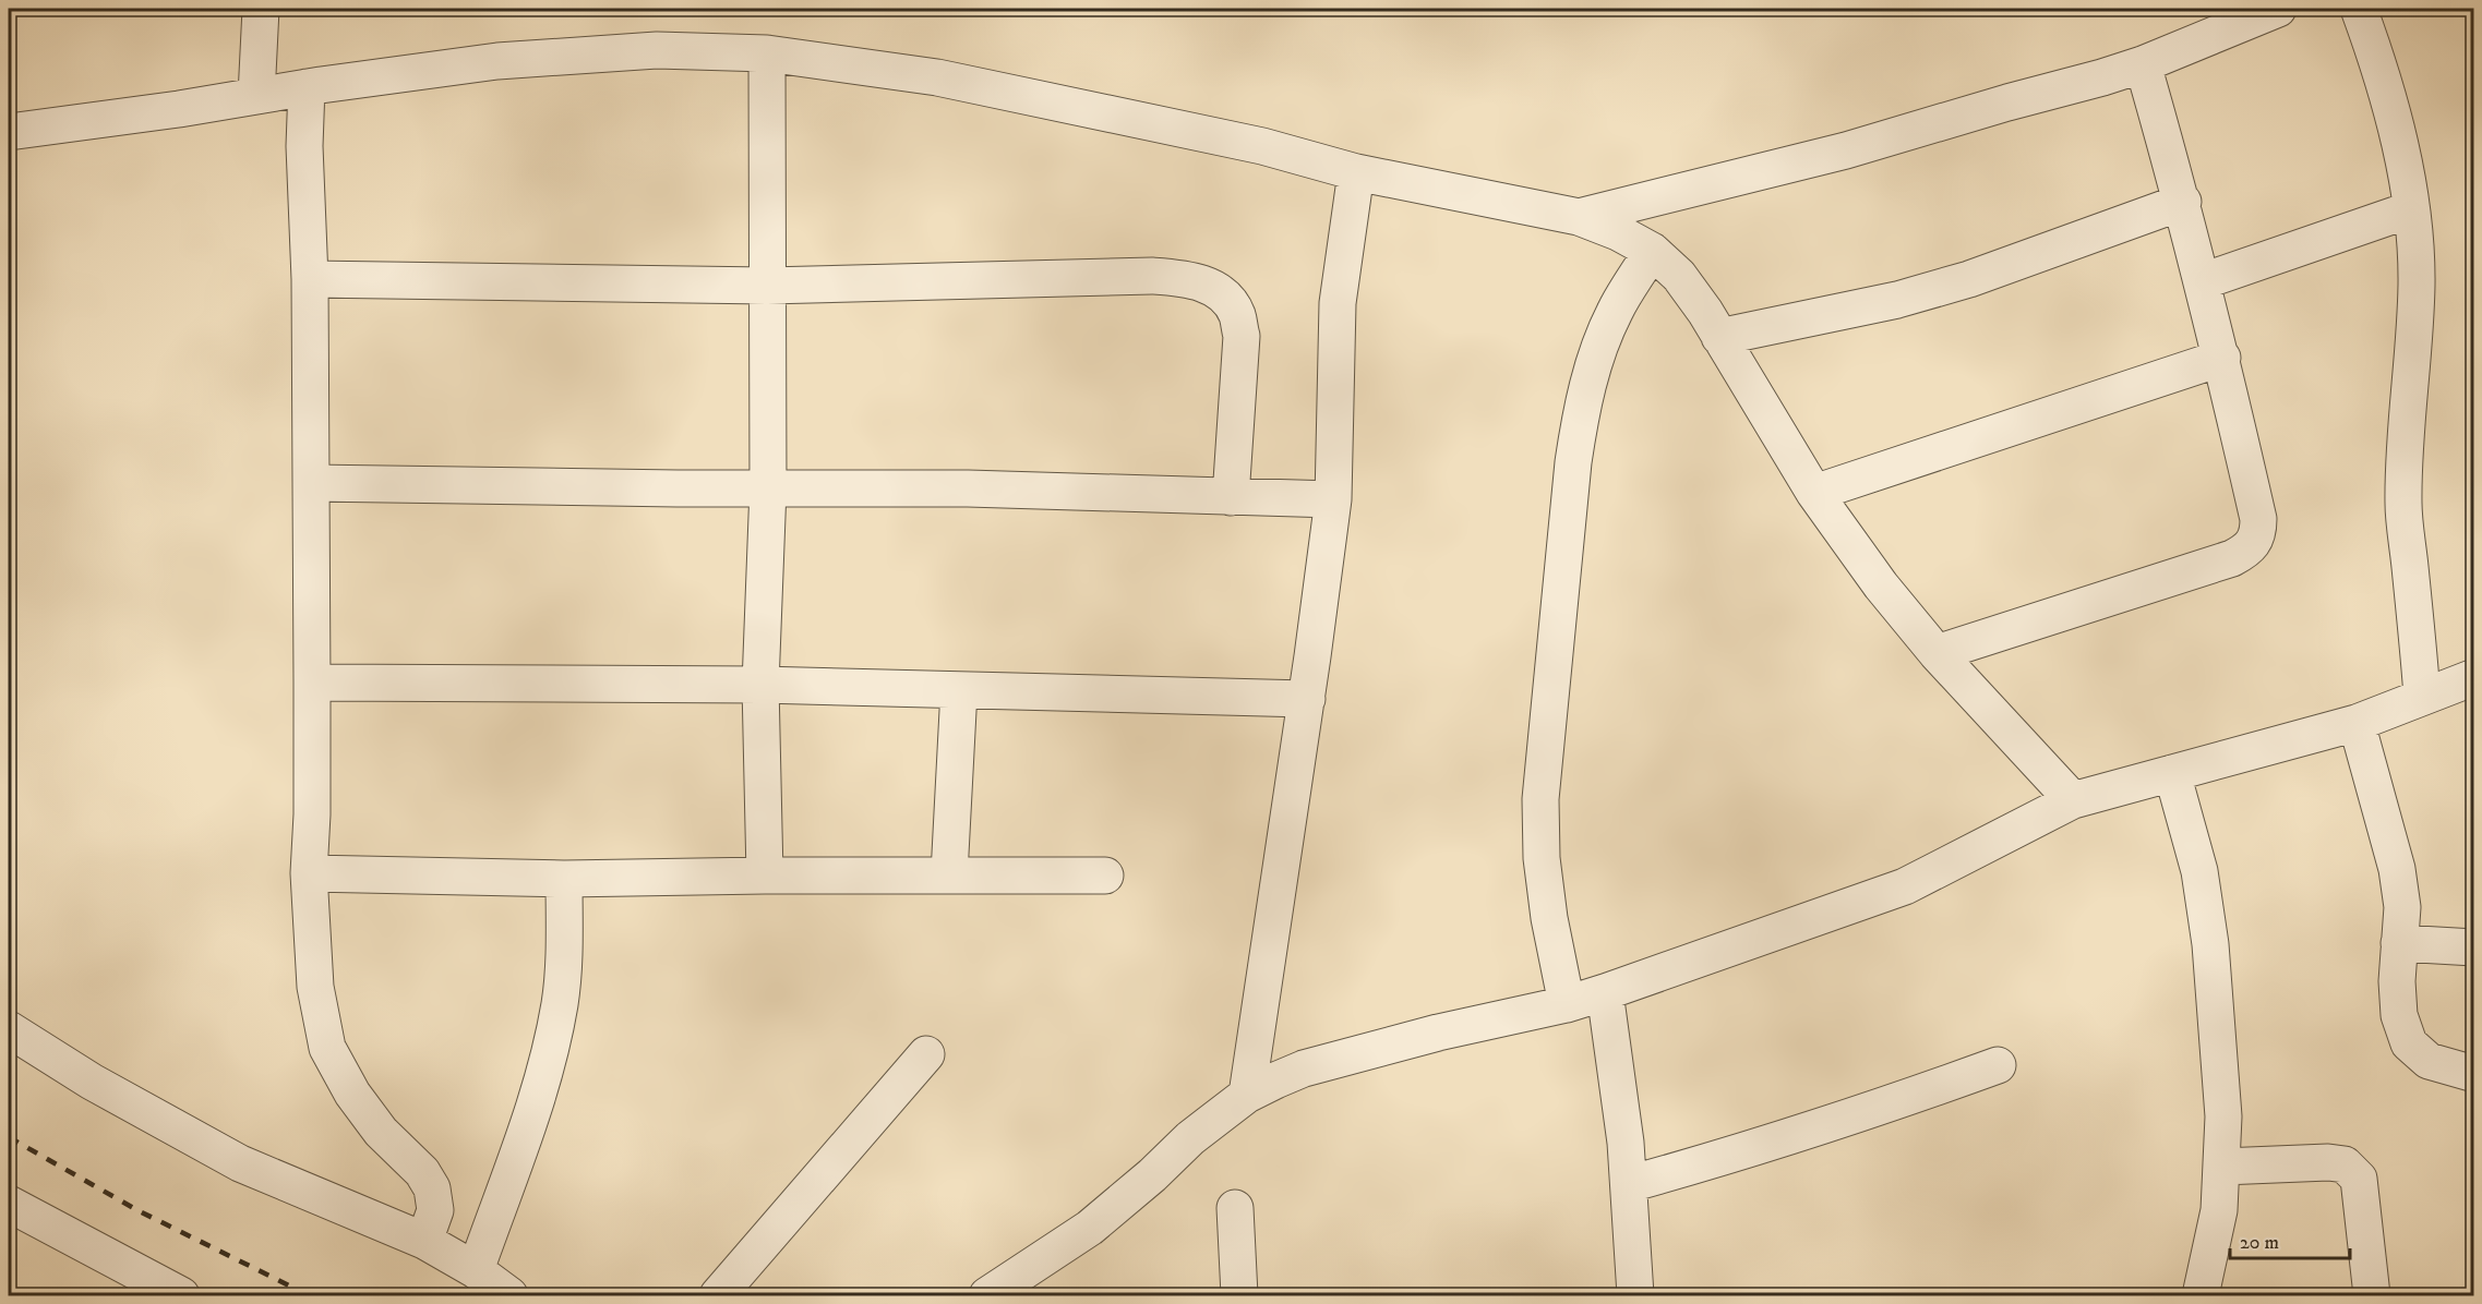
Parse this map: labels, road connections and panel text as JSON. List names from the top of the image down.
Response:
{
  "scale_bar": "20 m"
}
